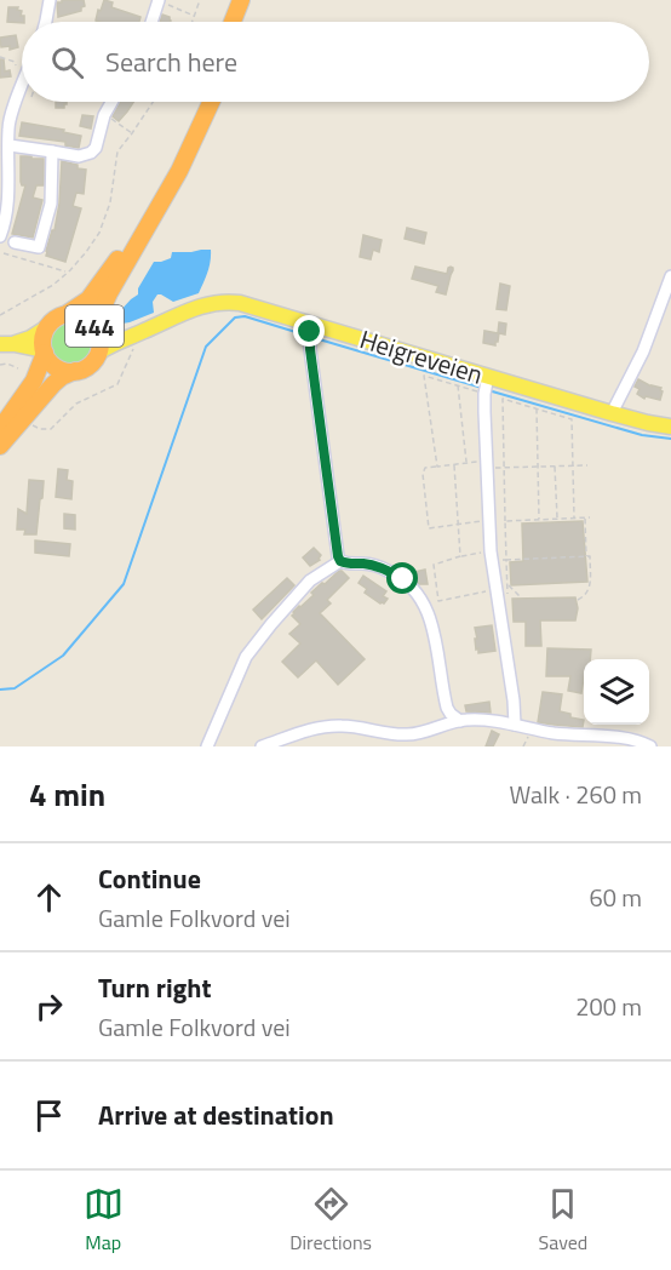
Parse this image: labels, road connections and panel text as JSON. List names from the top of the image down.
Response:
{
  "streets": {
    "highway": ["444"],
    "main road": ["Heigreveien"]
  },
  "crossings": [
    ["444", "Heigreveien"]
  ],
  "page": {
    "search": "Search here",
    "heading": ["4 min", "Walk · 260 m"],
    "list": [
      ["Continue", "Gamle Folkvord vei", "60 m"],
      ["Turn right", "Gamle Folkvord vei", "200 m"],
      "Arrive at destination"
    ],
    "nav": ["Map", "Directions", "Saved"]
  }
}
